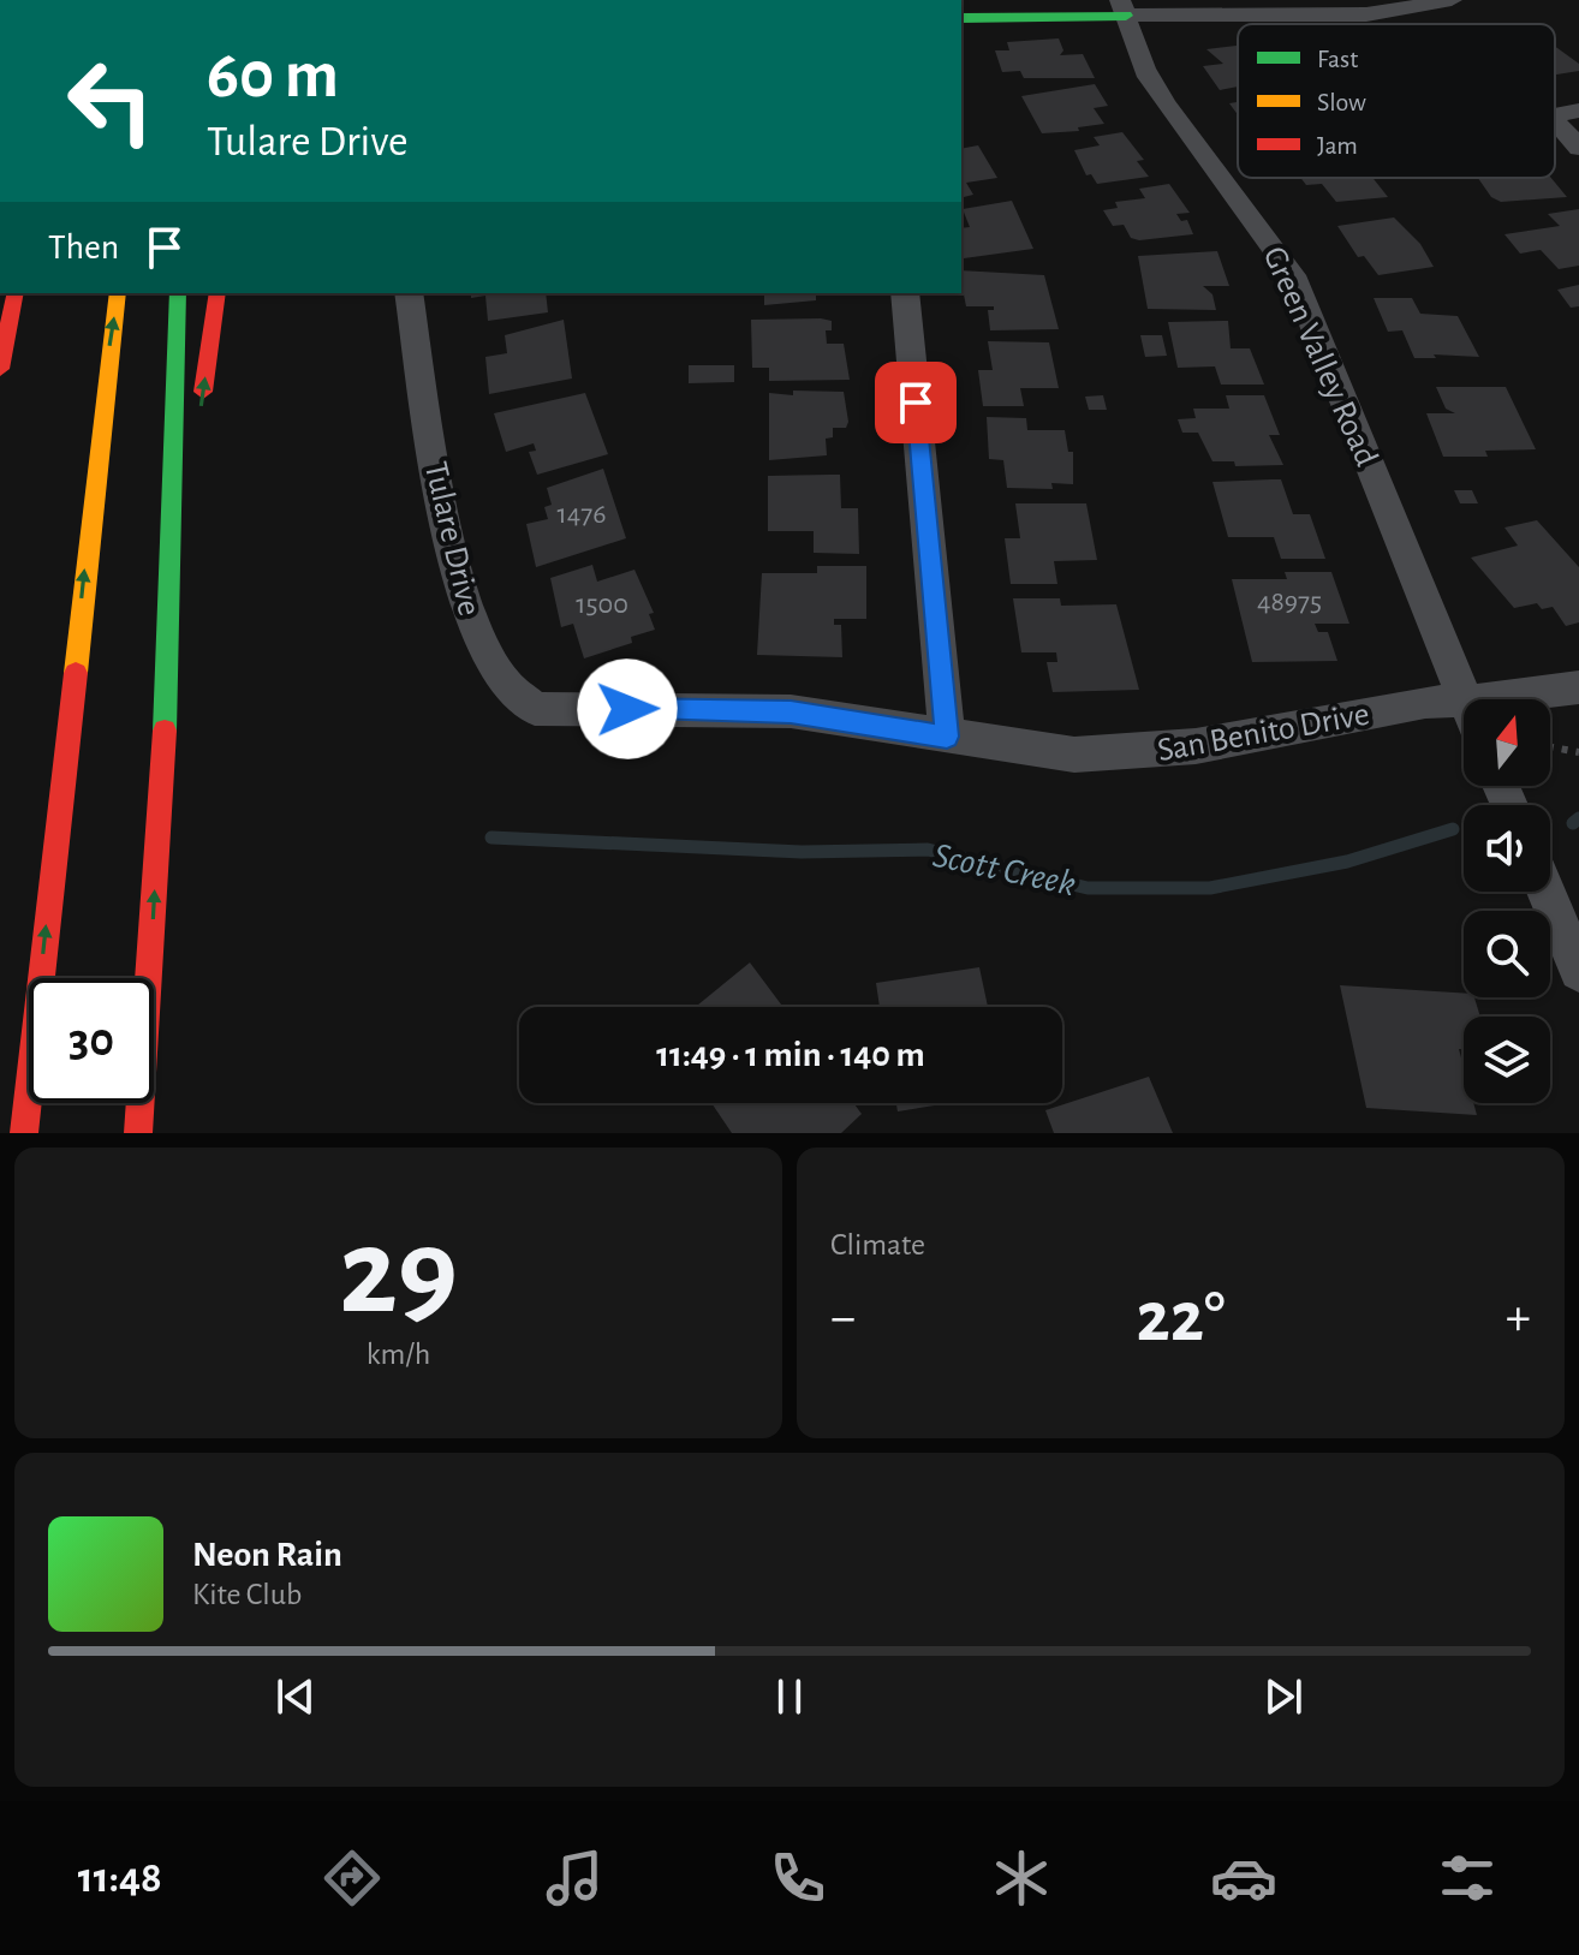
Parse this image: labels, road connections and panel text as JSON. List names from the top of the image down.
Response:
{
  "streets": {
    "street": ["Green Valley Road", "Tulare Drive", "San Benito Drive"]
  },
  "crossings": [
    ["Tulare Drive", "San Benito Drive"]
  ],
  "water": ["Scott Creek"],
  "house_numbers": ["1476", "48975", "1500"],
  "legend": ["Fast", "Slow", "Jam"],
  "north": "top",
  "page": {
    "turn": ["60 m", "Tulare Drive"],
    "then": "Then",
    "limit": "30",
    "trip": "11:49 · 1 min · 140 m",
    "tile": [
      ["29", "km/h"],
      "Climate"
    ],
    "heat": ["−", "22°", "+"],
    "song": ["Neon Rain", "Kite Club"],
    "tabs": "11:48"
  }
}
